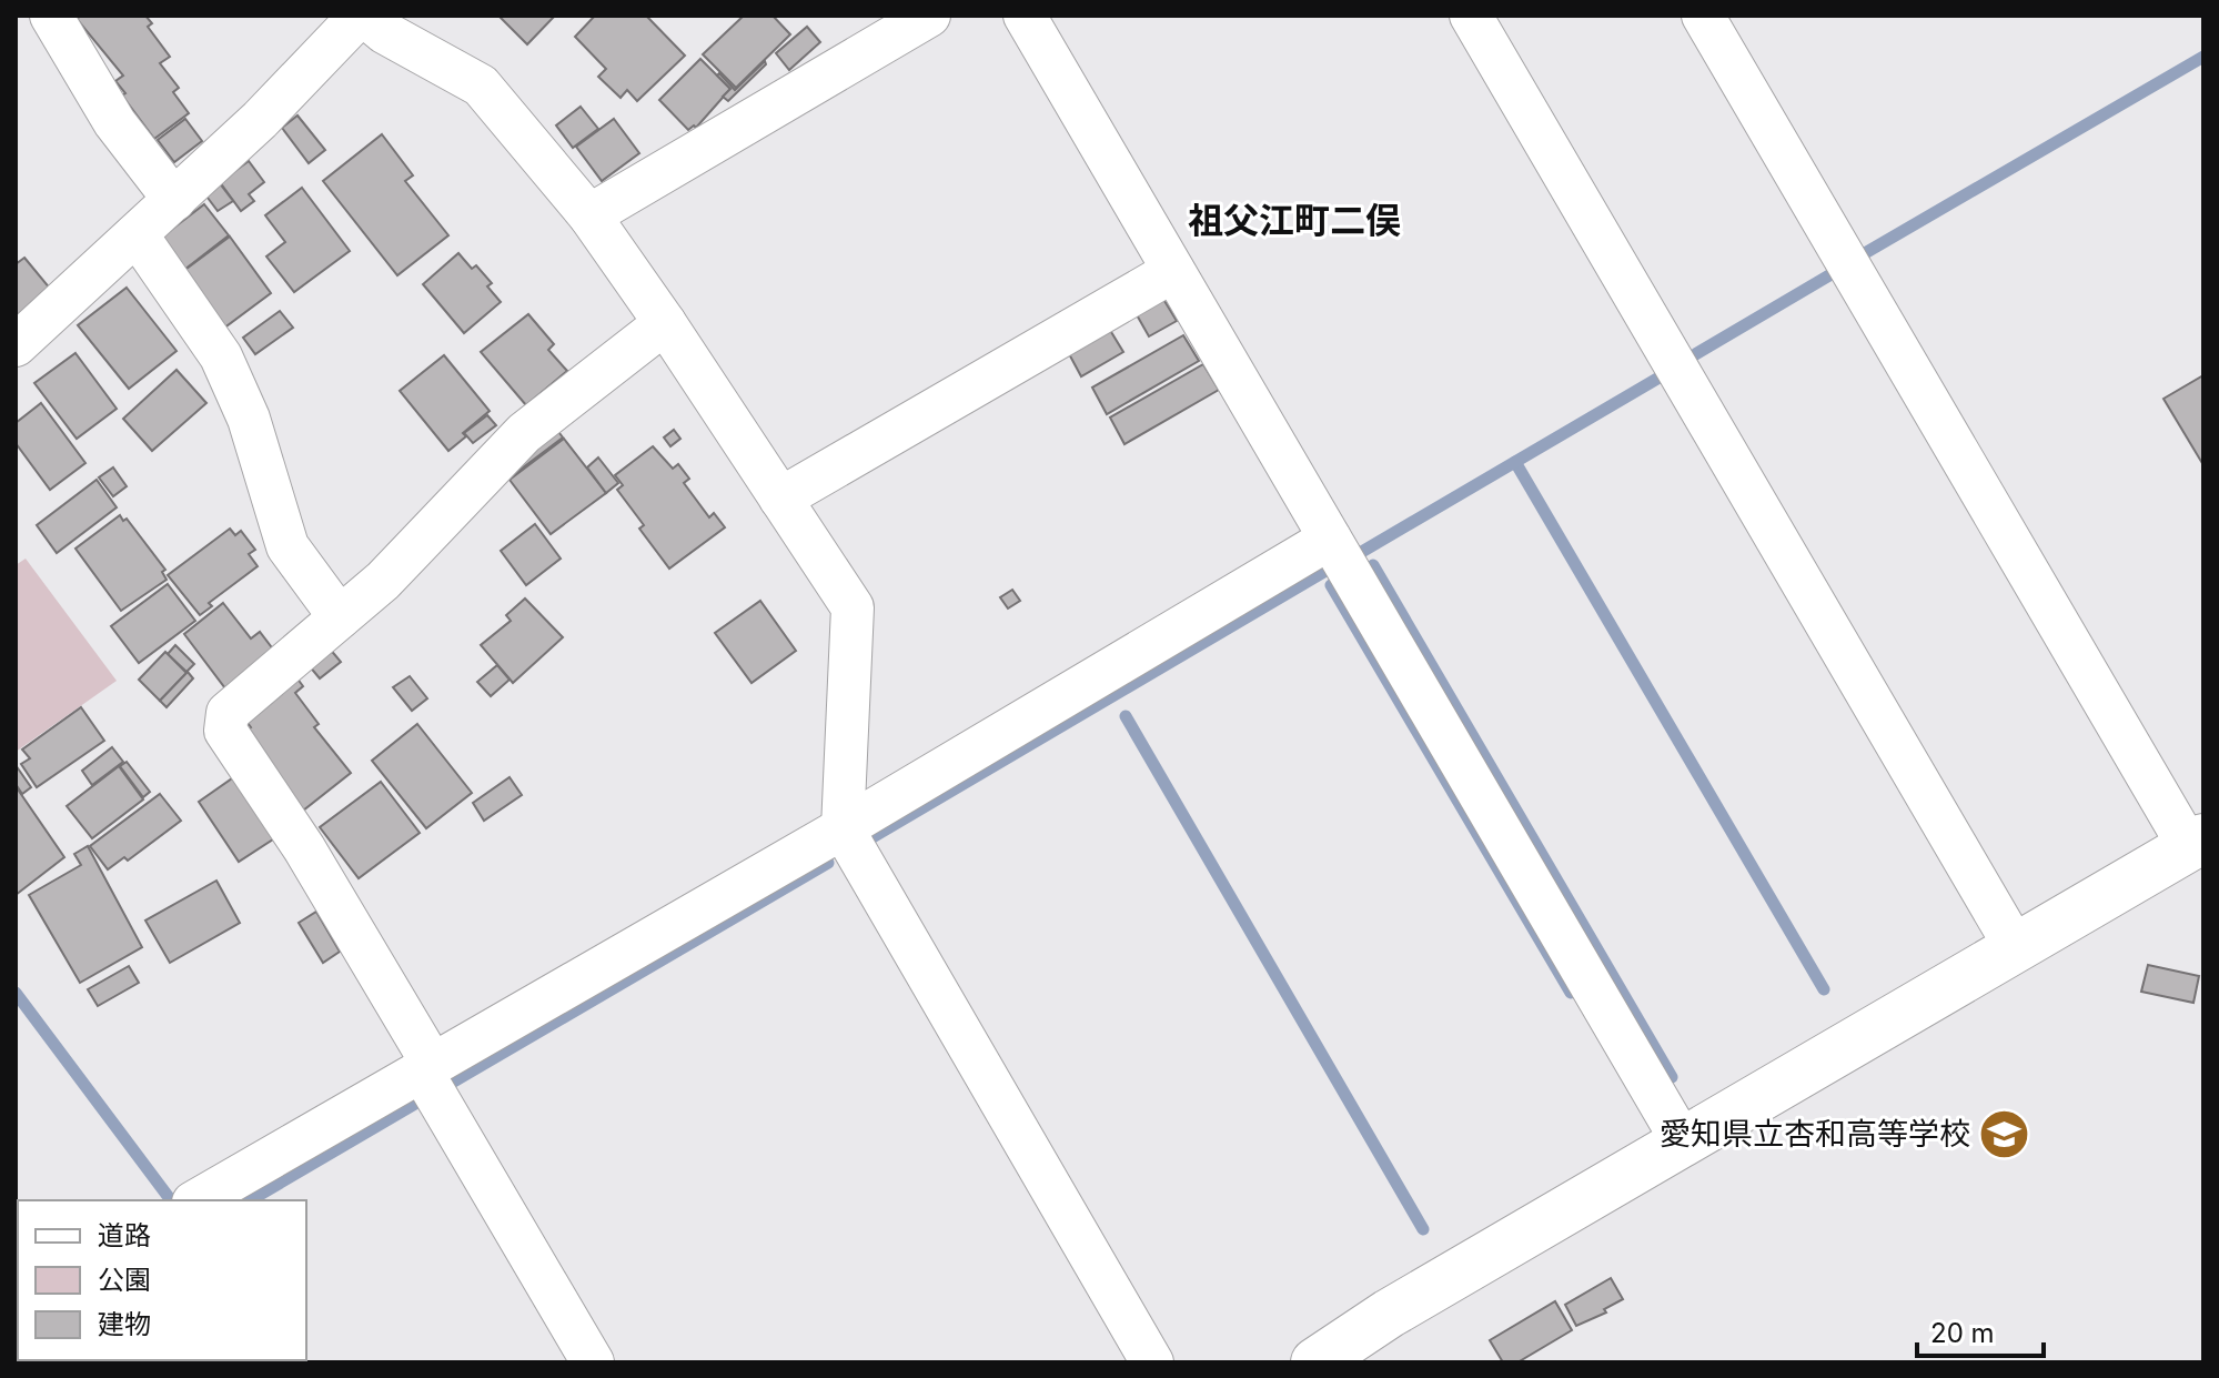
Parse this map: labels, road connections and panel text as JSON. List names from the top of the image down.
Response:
{
  "districts": ["祖父江町二俣"],
  "places": {
    "school or university": ["愛知県立杏和高等学校"]
  },
  "legend": ["道路", "公園", "建物"],
  "scale_bar": "20 m"
}
